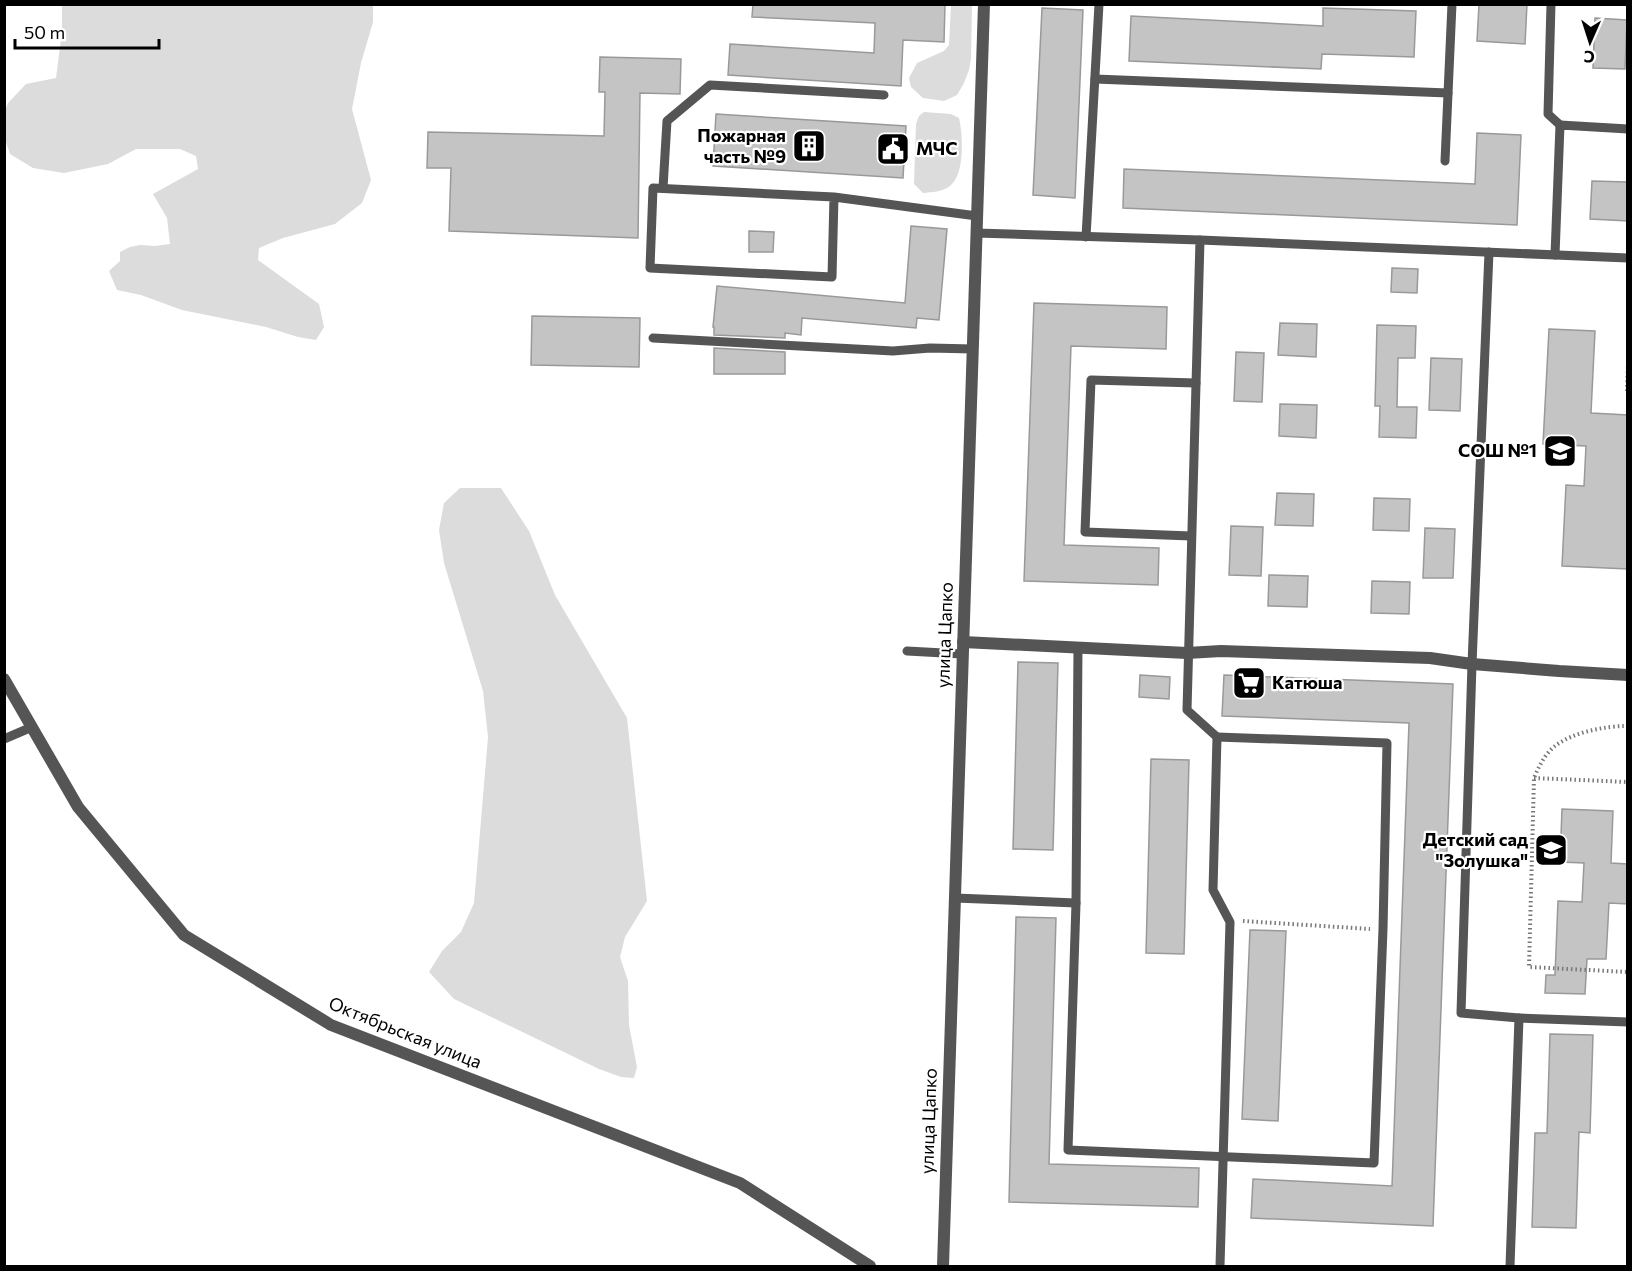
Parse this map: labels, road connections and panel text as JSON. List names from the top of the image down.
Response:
{
  "streets": {
    "street": ["улица Цапко", "Октябрьская улица"]
  },
  "places": {
    "building": ["Пожарная часть №9"],
    "public building": ["МЧС"],
    "school or university": ["СОШ №1", "Детский сад \"Золушка\""],
    "supermarket": ["Катюша"]
  },
  "scale_bar": "50 m",
  "north": "bottom"
}
